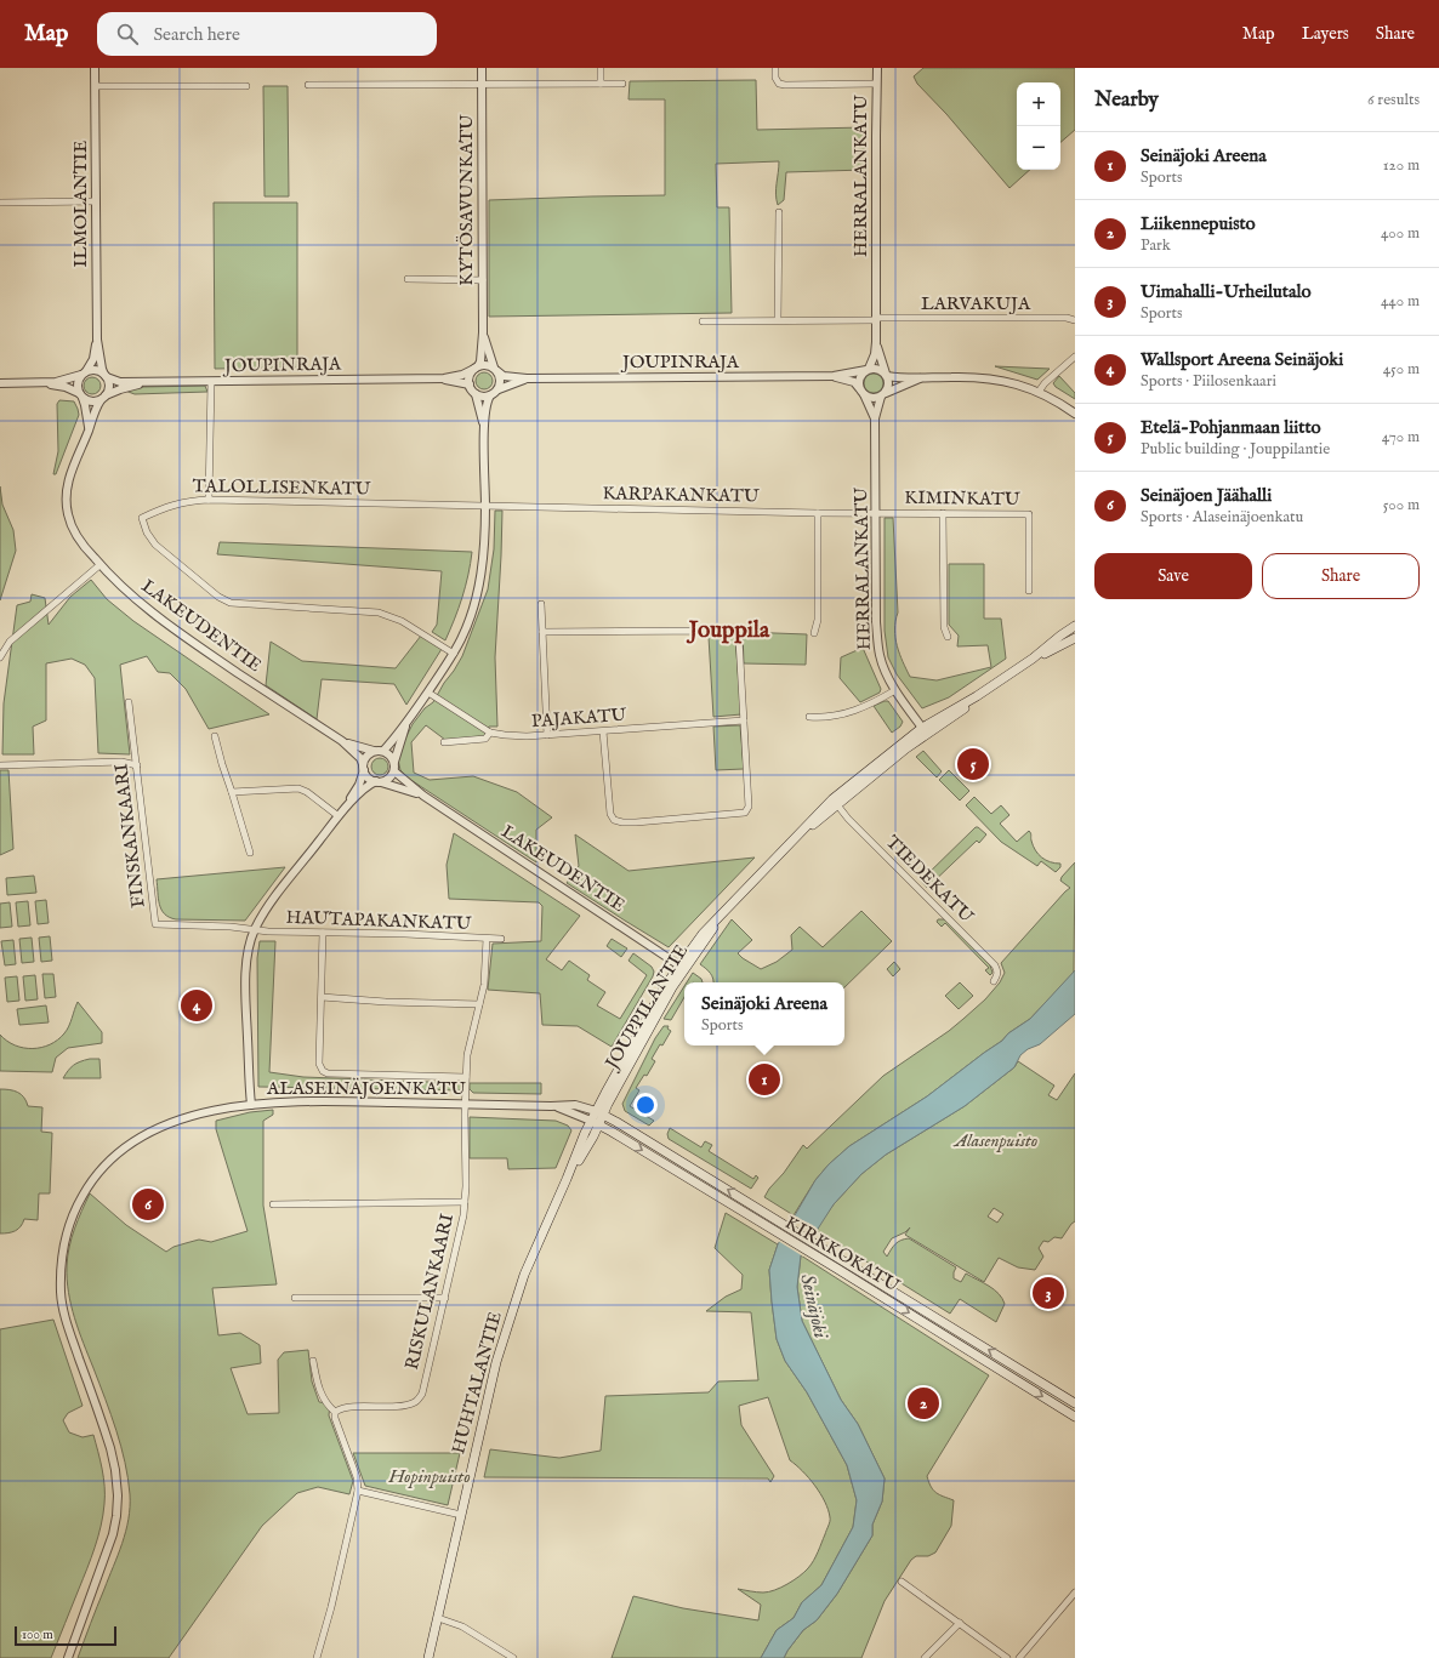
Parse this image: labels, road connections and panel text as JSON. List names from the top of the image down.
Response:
{
  "streets": {
    "main road": ["JOUPPILANTIE", "KIRKKOKATU", "HUHTALANTIE"],
    "street": [
      "HERRALANKATU",
      "KYTÖSAVUNKATU",
      "ILMOLANTIE",
      "LARVAKUJA",
      "JOUPINRAJA",
      "TALOLLISENKATU",
      "KARPAKANKATU",
      "KIMINKATU",
      "LAKEUDENTIE",
      "PAJAKATU",
      "FINSKANKAARI",
      "TIEDEKATU",
      "HAUTAPAKANKATU",
      "ALASEINÄJOENKATU",
      "RISKULANKAARI"
    ]
  },
  "crossings": [
    ["HERRALANKATU", "LARVAKUJA"],
    ["HERRALANKATU", "JOUPINRAJA"],
    ["HERRALANKATU", "KARPAKANKATU"],
    ["HERRALANKATU", "KIMINKATU"],
    ["HERRALANKATU", "JOUPPILANTIE"],
    ["KYTÖSAVUNKATU", "JOUPINRAJA"],
    ["ILMOLANTIE", "JOUPINRAJA"],
    ["ILMOLANTIE", "LAKEUDENTIE"],
    ["JOUPINRAJA", "LAKEUDENTIE"],
    ["TALOLLISENKATU", "KARPAKANKATU"],
    ["KARPAKANKATU", "KIMINKATU"],
    ["LAKEUDENTIE", "JOUPPILANTIE"],
    ["FINSKANKAARI", "HAUTAPAKANKATU"],
    ["TIEDEKATU", "JOUPPILANTIE"],
    ["HAUTAPAKANKATU", "RISKULANKAARI"],
    ["JOUPPILANTIE", "ALASEINÄJOENKATU"],
    ["JOUPPILANTIE", "KIRKKOKATU"],
    ["JOUPPILANTIE", "HUHTALANTIE"],
    ["ALASEINÄJOENKATU", "KIRKKOKATU"],
    ["ALASEINÄJOENKATU", "RISKULANKAARI"],
    ["ALASEINÄJOENKATU", "HUHTALANTIE"],
    ["KIRKKOKATU", "HUHTALANTIE"]
  ],
  "districts": ["Jouppila"],
  "water": ["Seinäjoki"],
  "parks": ["Alasenpuisto", "Hopinpuisto"],
  "scale_bar": "100 m",
  "page": {
    "header": "Map",
    "search": "Search here",
    "nav": ["Map", "Layers", "Share"],
    "heading": ["Nearby", "6 results"],
    "map_buttons": ["+", "−"],
    "list": [
      {
        "mark": "1",
        "name": "Seinäjoki Areena",
        "note": "Sports",
        "value": "120 m"
      },
      {
        "mark": "2",
        "name": "Liikennepuisto",
        "note": "Park",
        "value": "400 m"
      },
      {
        "mark": "3",
        "name": "Uimahalli-Urheilutalo",
        "note": "Sports",
        "value": "440 m"
      },
      {
        "mark": "4",
        "name": "Wallsport Areena Seinäjoki",
        "note": "Sports · Piilosenkaari",
        "value": "450 m"
      },
      {
        "mark": "5",
        "name": "Etelä-Pohjanmaan liitto",
        "note": "Public building · Jouppilantie",
        "value": "470 m"
      },
      {
        "mark": "6",
        "name": "Seinäjoen Jäähalli",
        "note": "Sports · Alaseinäjoenkatu",
        "value": "500 m"
      }
    ],
    "buttons": ["Save", "Share"],
    "pins": [
      "5",
      "4",
      "1",
      "6",
      "3",
      "2"
    ],
    "popup": ["Seinäjoki Areena", "Sports"],
    "scale": "100 m"
  }
}
